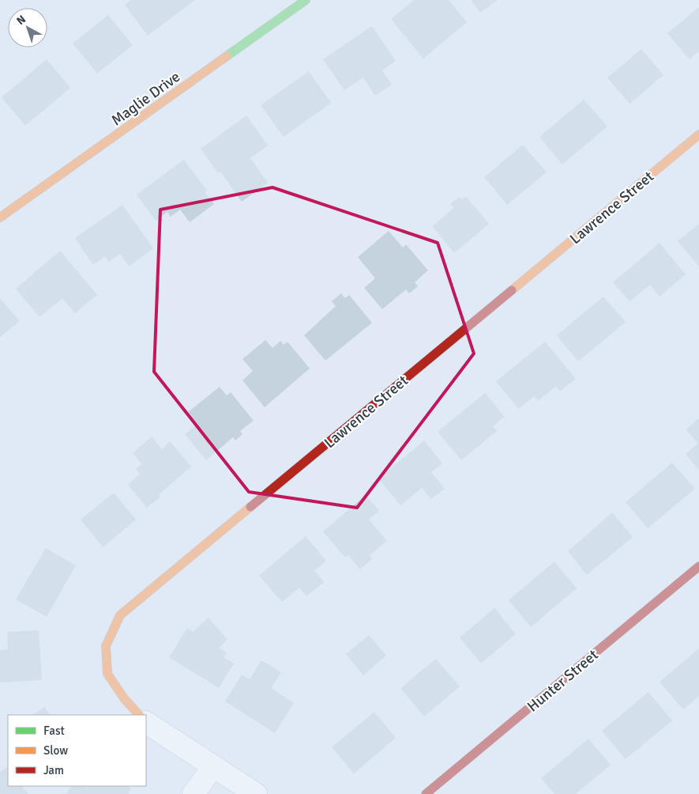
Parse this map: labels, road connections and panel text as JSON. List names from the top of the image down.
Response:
{
  "streets": {
    "street": ["Maglie Drive", "Lawrence Street", "Hunter Street"]
  },
  "legend": ["Fast", "Slow", "Jam"],
  "north": "top left"
}
